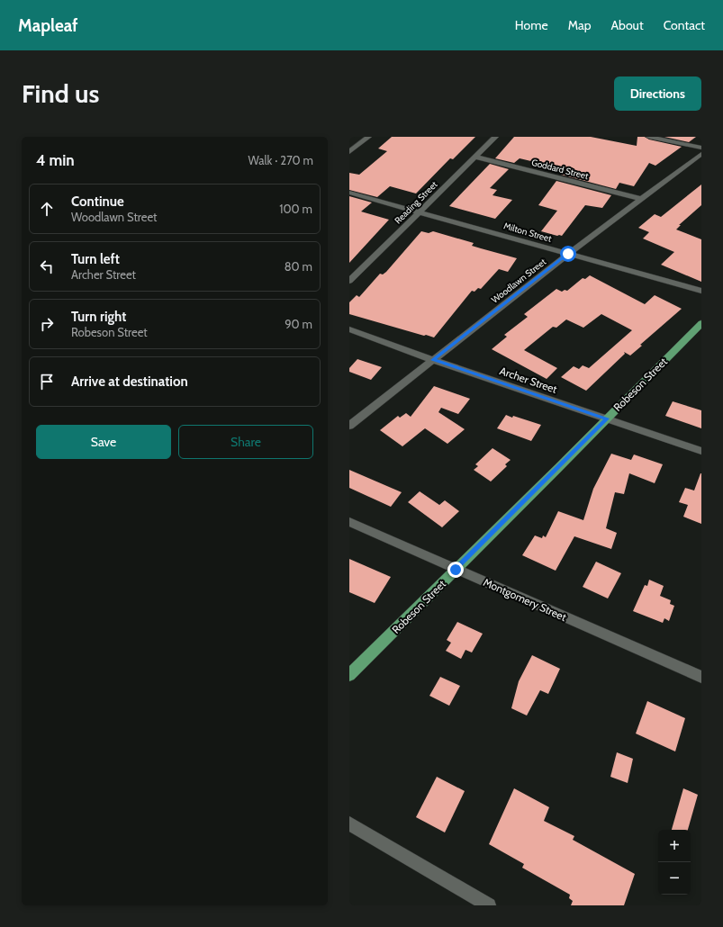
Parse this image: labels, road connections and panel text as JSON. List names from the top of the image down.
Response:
{
  "streets": {
    "main road": ["Robeson Street"],
    "street": [
      "Goddard Street",
      "Reading Street",
      "Milton Street",
      "Woodlawn Street",
      "Archer Street",
      "Montgomery Street"
    ]
  },
  "crossings": [
    ["Goddard Street", "Reading Street"],
    ["Goddard Street", "Woodlawn Street"],
    ["Reading Street", "Milton Street"],
    ["Milton Street", "Woodlawn Street"],
    ["Woodlawn Street", "Archer Street"],
    ["Archer Street", "Robeson Street"],
    ["Robeson Street", "Montgomery Street"]
  ],
  "page": {
    "header": "Mapleaf",
    "nav": [
      "Home",
      "Map",
      "About",
      "Contact"
    ],
    "buttons": [
      "Directions",
      ["Save", "Share"]
    ],
    "title": "Find us",
    "heading": ["4 min", "Walk · 270 m"],
    "list": [
      ["Continue", "Woodlawn Street", "100 m"],
      ["Turn left", "Archer Street", "80 m"],
      ["Turn right", "Robeson Street", "90 m"],
      "Arrive at destination"
    ],
    "map_buttons": ["+", "−"]
  }
}
